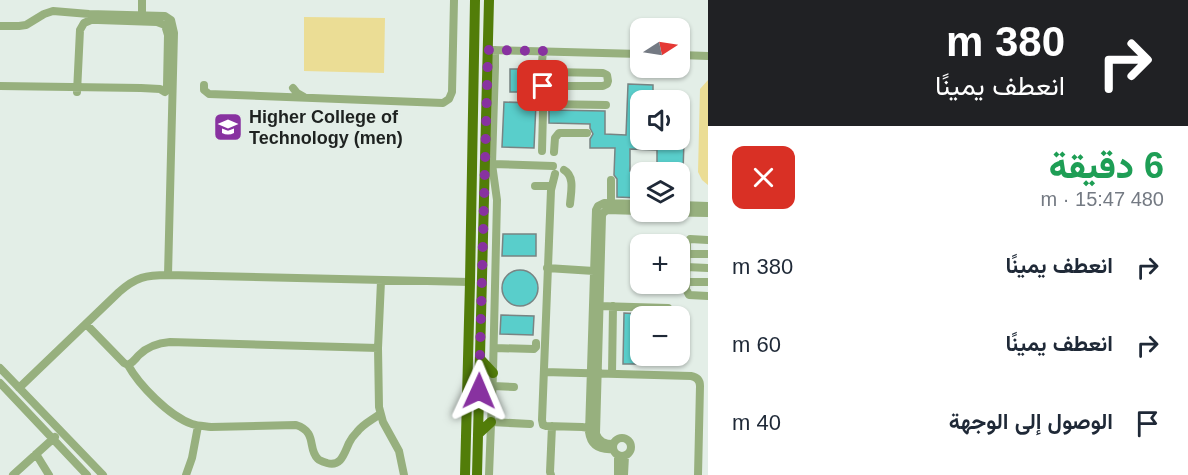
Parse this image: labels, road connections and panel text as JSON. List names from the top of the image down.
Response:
{
  "places": {
    "school or university": ["Higher College of Technology (men)"]
  },
  "north": "right",
  "page": {
    "turn": ["380 m", "انعطف يمينًا"],
    "map_buttons": ["+", "−"],
    "heading": ["6 دقيقة", "480 m · 15:47"],
    "list": [
      {
        "name": "انعطف يمينًا",
        "value": "380 m"
      },
      {
        "name": "انعطف يمينًا",
        "value": "60 m"
      },
      {
        "name": "الوصول إلى الوجهة",
        "value": "40 m"
      }
    ]
  }
}
